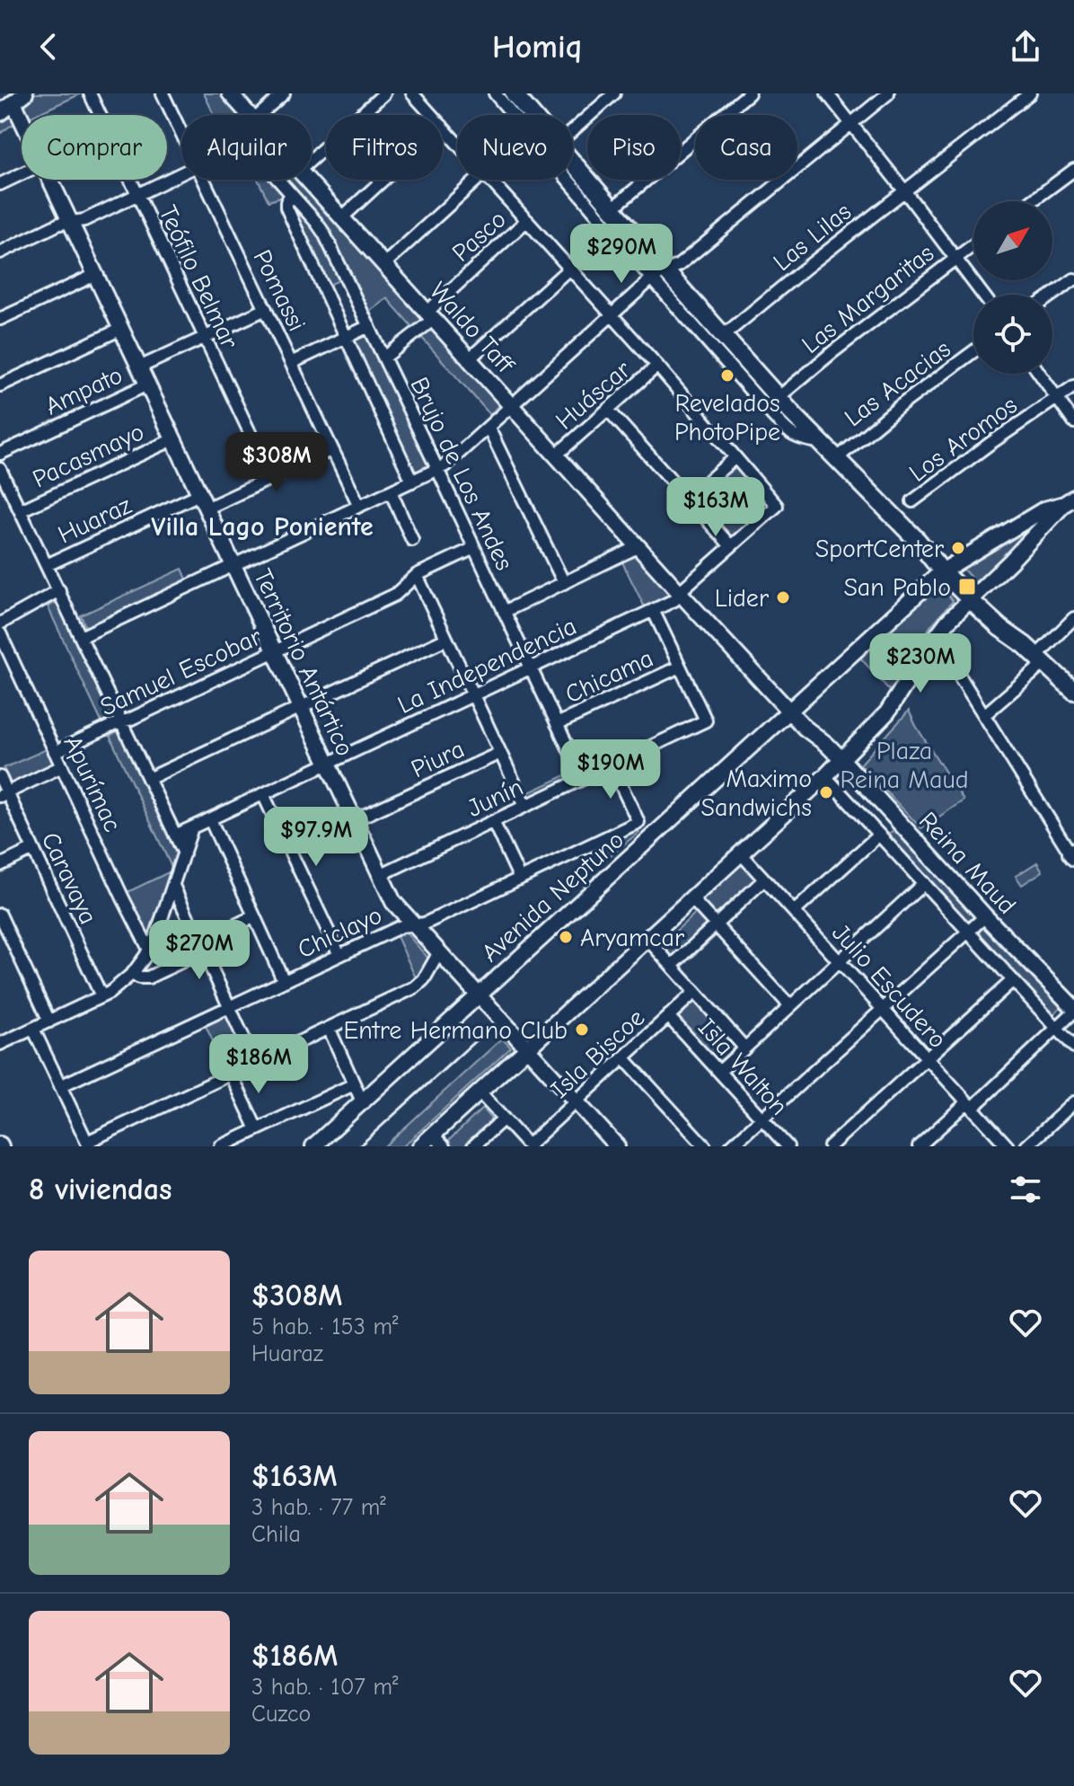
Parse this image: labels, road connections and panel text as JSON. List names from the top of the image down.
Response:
{
  "streets": {
    "street": [
      "Pasco",
      "Las Lilas",
      "Teófilo Belmar",
      "Pomassi",
      "Las Margaritas",
      "Waldo Taff",
      "Las Acacias",
      "Ampato",
      "Huáscar",
      "Los Aromos",
      "Pacasmayo",
      "Brujo de Los Andes",
      "Huaraz",
      "Territorio Antártico",
      "La Independencia",
      "Samuel Escobar",
      "Chicama",
      "Piura",
      "Apurímac",
      "Junín",
      "Reina Maud",
      "Caravaya",
      "Avenida Neptuno",
      "Chiclayo",
      "Julio Escudero",
      "Isla Biscoe",
      "Isla Walton"
    ]
  },
  "crossings": [
    ["Pasco", "Waldo Taff"],
    ["Pasco", "Brujo de Los Andes"],
    ["Teófilo Belmar", "Ampato"],
    ["Pomassi", "Ampato"],
    ["Waldo Taff", "Huáscar"],
    ["Waldo Taff", "La Independencia"],
    ["Waldo Taff", "Reina Maud"],
    ["Ampato", "Territorio Antártico"],
    ["Pacasmayo", "Territorio Antártico"],
    ["Brujo de Los Andes", "La Independencia"],
    ["Brujo de Los Andes", "Samuel Escobar"],
    ["Brujo de Los Andes", "Chicama"],
    ["Brujo de Los Andes", "Junín"],
    ["Huaraz", "Territorio Antártico"],
    ["Territorio Antártico", "La Independencia"],
    ["Territorio Antártico", "Samuel Escobar"],
    ["Territorio Antártico", "Piura"],
    ["Territorio Antártico", "Junín"],
    ["Territorio Antártico", "Avenida Neptuno"],
    ["Territorio Antártico", "Chiclayo"],
    ["Territorio Antártico", "Isla Biscoe"],
    ["La Independencia", "Reina Maud"],
    ["Samuel Escobar", "Apurímac"],
    ["Chicama", "Junín"],
    ["Junín", "Chiclayo"],
    ["Reina Maud", "Avenida Neptuno"],
    ["Avenida Neptuno", "Julio Escudero"],
    ["Avenida Neptuno", "Isla Walton"],
    ["Isla Biscoe", "Isla Walton"]
  ],
  "districts": ["Villa Lago Poniente"],
  "parks": ["Plaza Reina Maud"],
  "places": {
    "other": [
      "Revelados PhotoPipe",
      "SportCenter",
      "Lider",
      "Maximo Sandwichs",
      "Aryamcar",
      "Entre Hermano Club"
    ],
    "transit": ["San Pablo"]
  },
  "north": "top right",
  "page": {
    "header": "Homiq",
    "chip": [
      "Comprar",
      "Alquilar",
      "Filtros",
      "Nuevo",
      "Piso",
      "Casa"
    ],
    "price": [
      "$290M",
      "$308M",
      "$163M",
      "$230M",
      "$190M",
      "$97.9M",
      "$270M",
      "$186M"
    ],
    "heading": "8 viviendas",
    "list": [
      {
        "name": "$308M",
        "note": "5 hab. · 153 m² · Huaraz"
      },
      {
        "name": "$163M",
        "note": "3 hab. · 77 m² · Chila"
      },
      {
        "name": "$186M",
        "note": "3 hab. · 107 m² · Cuzco"
      }
    ]
  }
}
